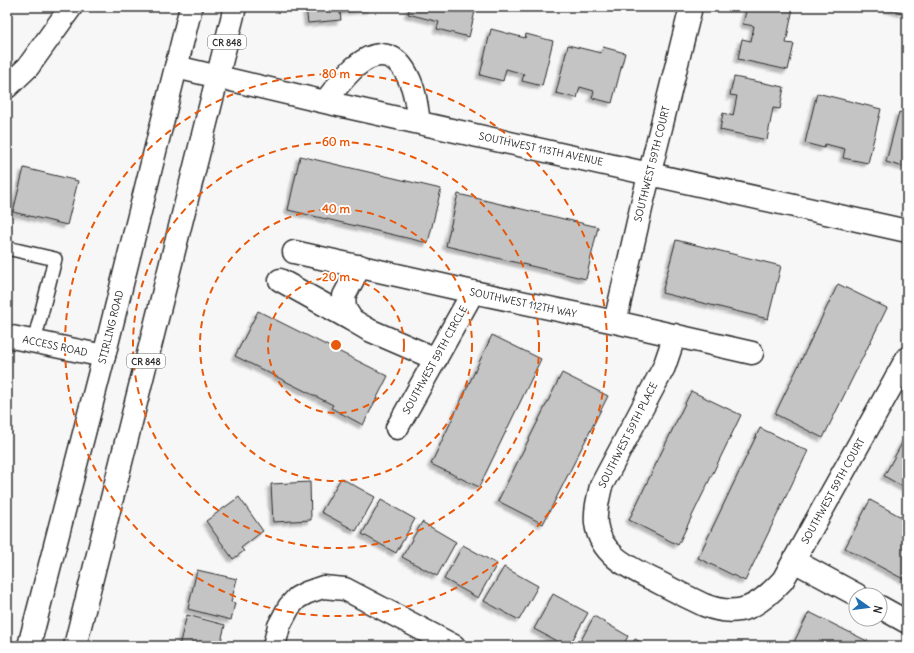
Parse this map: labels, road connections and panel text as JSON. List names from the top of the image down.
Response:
{
  "streets": {
    "street": [
      "CR 848",
      "SOUTHWEST 113TH AVENUE",
      "SOUTHWEST 59TH COURT",
      "SOUTHWEST 112TH WAY",
      "STIRLING ROAD",
      "ACCESS ROAD",
      "SOUTHWEST 59TH CIRCLE",
      "SOUTHWEST 59TH PLACE"
    ]
  },
  "crossings": [
    ["CR 848", "SOUTHWEST 113TH AVENUE"],
    ["SOUTHWEST 113TH AVENUE", "SOUTHWEST 59TH COURT"],
    ["SOUTHWEST 113TH AVENUE", "STIRLING ROAD"],
    ["SOUTHWEST 59TH COURT", "SOUTHWEST 112TH WAY"],
    ["SOUTHWEST 59TH COURT", "SOUTHWEST 59TH PLACE"],
    ["SOUTHWEST 112TH WAY", "SOUTHWEST 59TH CIRCLE"],
    ["SOUTHWEST 112TH WAY", "SOUTHWEST 59TH PLACE"],
    ["STIRLING ROAD", "ACCESS ROAD"]
  ],
  "north": "right",
  "rings": [
    "80 m",
    "60 m",
    "40 m",
    "20 m"
  ]
}
